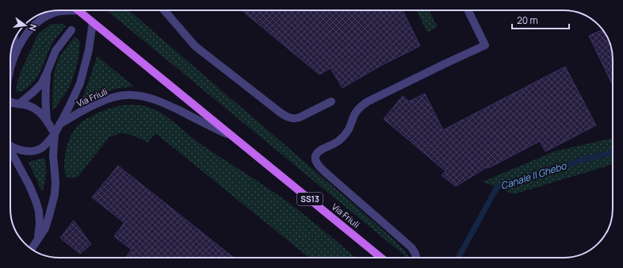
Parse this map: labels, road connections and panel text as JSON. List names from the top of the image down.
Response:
{
  "streets": {
    "main road": ["Via Friuli", "SS13"]
  },
  "water": ["Canale Il Ghebo"],
  "scale_bar": "20 m",
  "north": "right"
}
